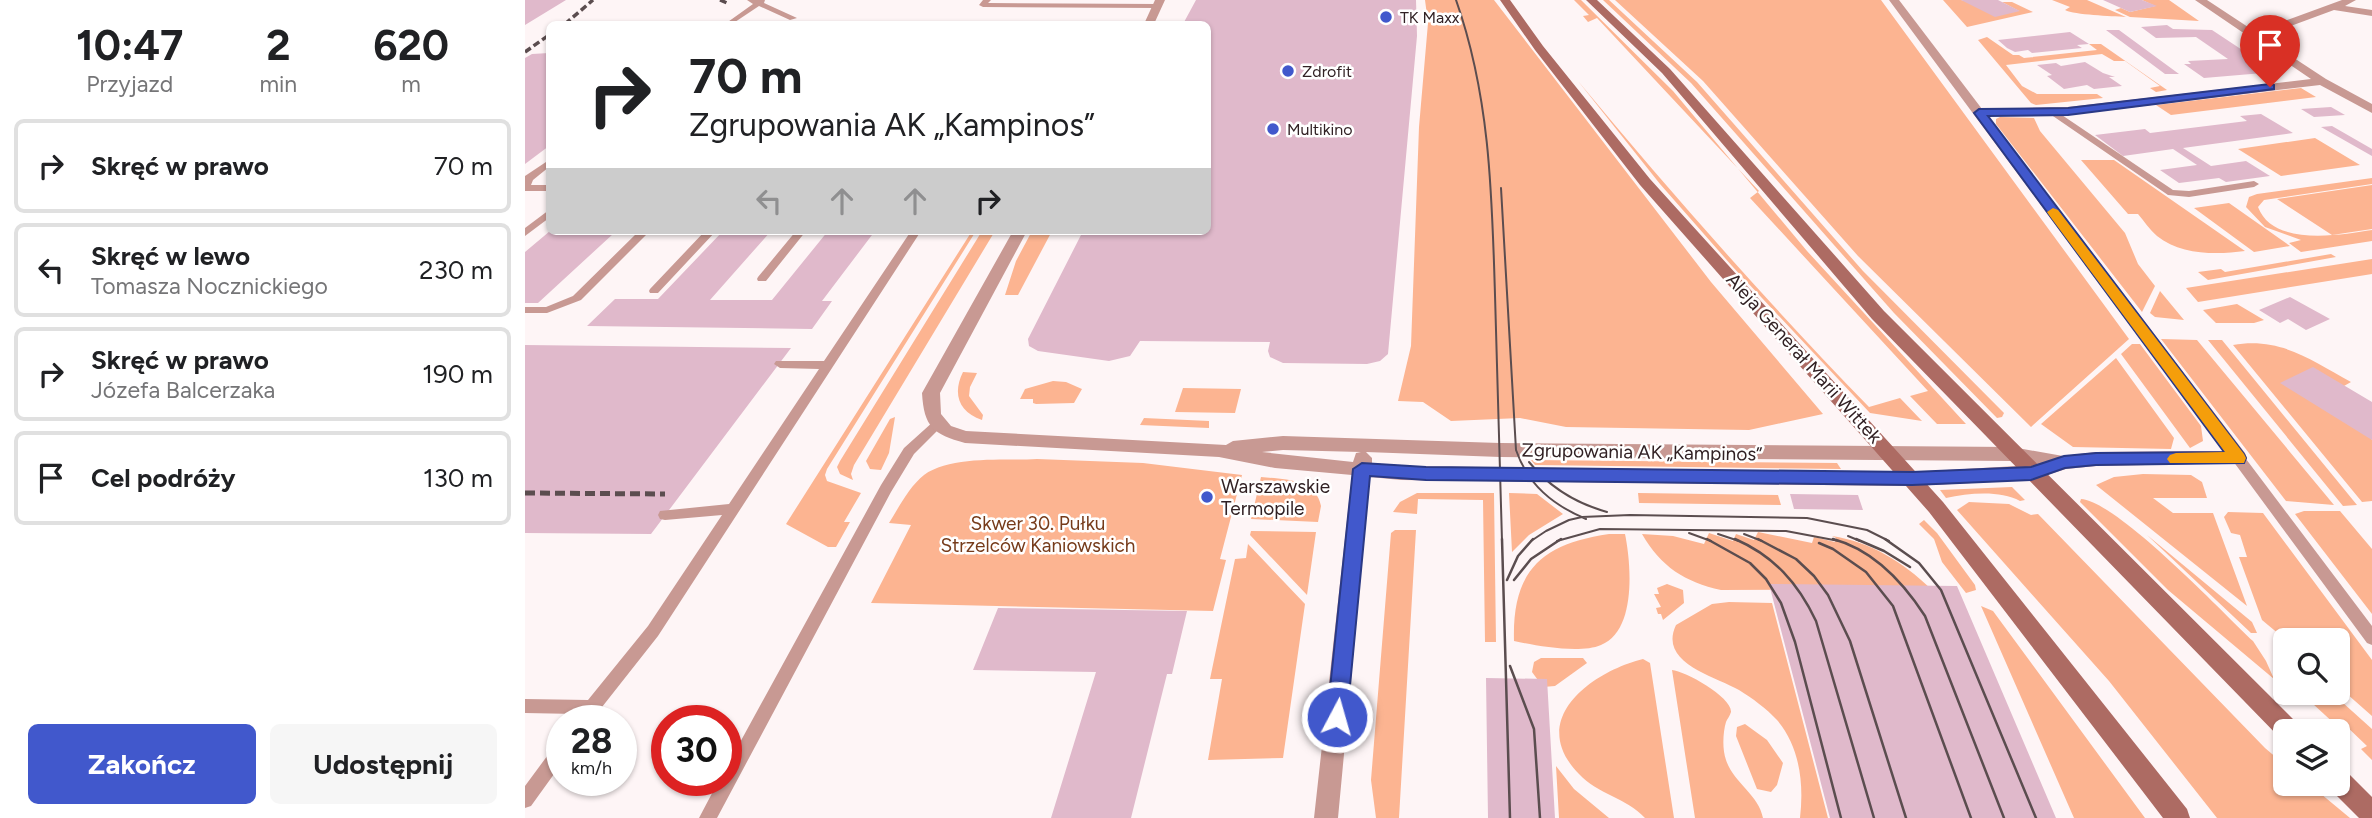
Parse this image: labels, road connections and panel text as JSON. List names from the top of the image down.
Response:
{
  "streets": {
    "main road": ["Aleja Generał Marii Wittek"],
    "street": ["Zgrupowania AK „Kampinos”"]
  },
  "crossings": [
    ["Aleja Generał Marii Wittek", "Zgrupowania AK „Kampinos”"]
  ],
  "parks": ["Skwer 30. Pułku Strzelców Kaniowskich"],
  "places": [
    "TK Maxx",
    "Zdrofit",
    "Multikino",
    "Warszawskie Termopile"
  ],
  "page": {
    "eta": [
      "10:47",
      "Przyjazd",
      "2",
      "min",
      "620",
      "m"
    ],
    "turn": ["70 m", "Zgrupowania AK „Kampinos”"],
    "list": [
      {
        "name": "Skręć w prawo",
        "value": "70 m"
      },
      {
        "name": "Skręć w lewo",
        "note": "Tomasza Nocznickiego",
        "value": "230 m"
      },
      {
        "name": "Skręć w prawo",
        "note": "Józefa Balcerzaka",
        "value": "190 m"
      },
      {
        "name": "Cel podróży",
        "value": "130 m"
      }
    ],
    "speed": "28 km/h",
    "limit": "30",
    "buttons": ["Zakończ", "Udostępnij"]
  }
}
